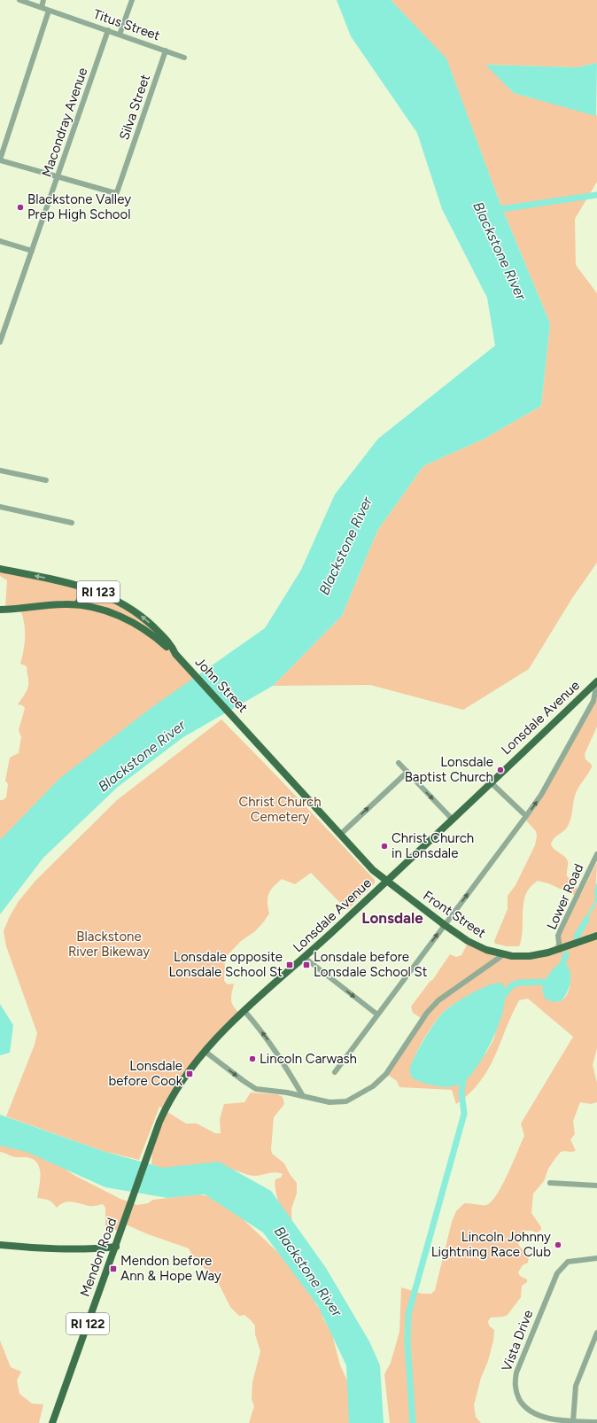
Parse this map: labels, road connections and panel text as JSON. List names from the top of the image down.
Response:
{
  "streets": {
    "main road": [
      "RI 123",
      "John Street",
      "Lonsdale Avenue",
      "Front Street",
      "Mendon Road",
      "RI 122"
    ],
    "street": [
      "Titus Street",
      "Silva Street",
      "Macondray Avenue",
      "Lower Road",
      "Vista Drive"
    ]
  },
  "crossings": [
    ["Titus Street", "Silva Street"],
    ["Titus Street", "Macondray Avenue"],
    ["Silva Street", "Macondray Avenue"],
    ["RI 123", "John Street"],
    ["John Street", "Lonsdale Avenue"],
    ["John Street", "Front Street"],
    ["Lonsdale Avenue", "Front Street"],
    ["Lonsdale Avenue", "Mendon Road"],
    ["Lower Road", "Front Street"]
  ],
  "districts": ["Lonsdale"],
  "water": ["Blackstone River"],
  "parks": ["Christ Church Cemetery", "Blackstone River Bikeway"],
  "places": {
    "other": [
      "Blackstone Valley Prep High School",
      "Lonsdale Baptist Church",
      "Christ Church in Lonsdale",
      "Lincoln Carwash",
      "Lincoln Johnny Lightning Race Club"
    ],
    "transit": [
      "Lonsdale opposite Lonsdale School St",
      "Lonsdale before Lonsdale School St",
      "Lonsdale before Cook",
      "Mendon before Ann & Hope Way"
    ]
  }
}
